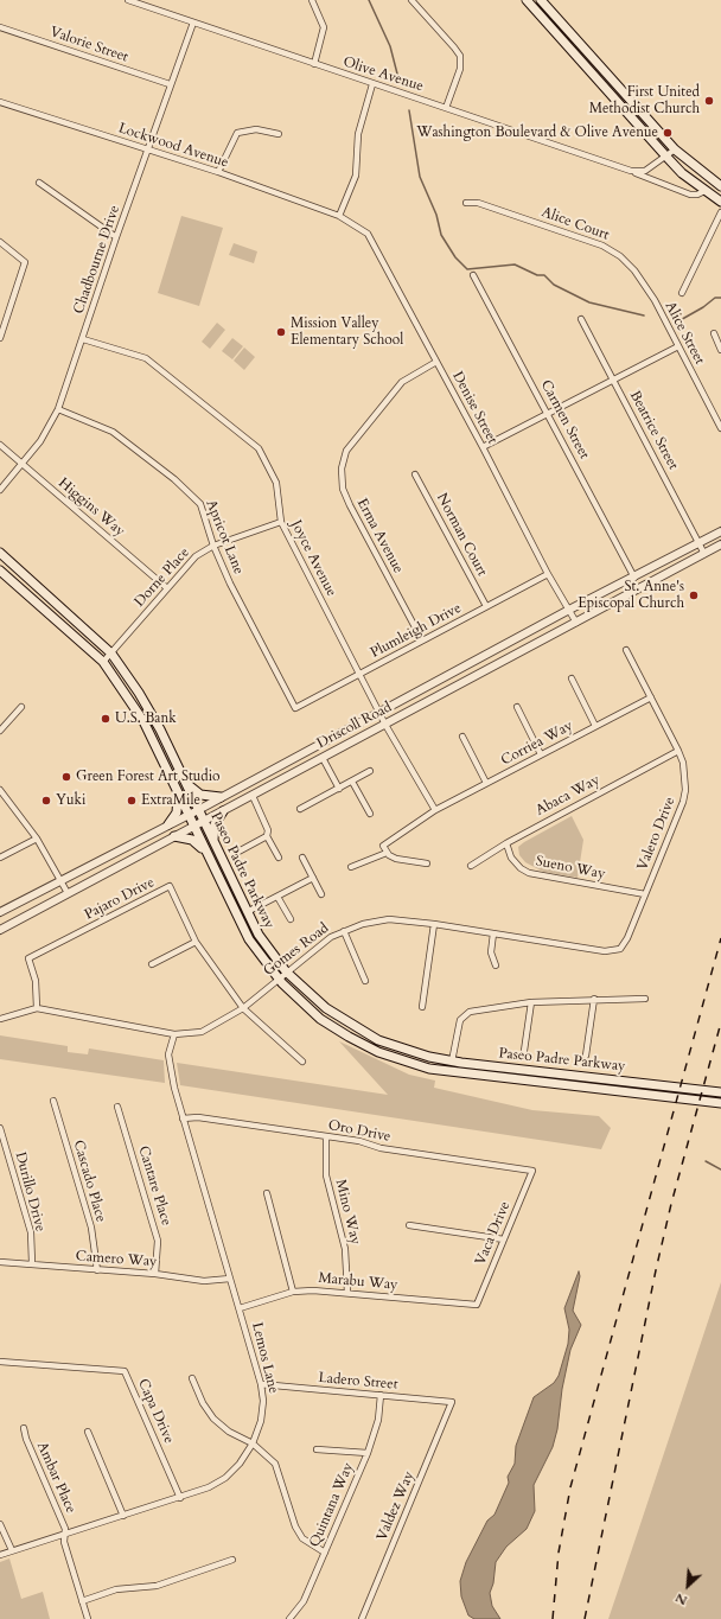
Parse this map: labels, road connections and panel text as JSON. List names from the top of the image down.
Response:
{
  "streets": {
    "main road": ["Paseo Padre Parkway"],
    "street": [
      "Valorie Street",
      "Olive Avenue",
      "Lockwood Avenue",
      "Alice Court",
      "Chadbourne Drive",
      "Alice Street",
      "Denise Street",
      "Carmen Street",
      "Beatrice Street",
      "Higgins Way",
      "Norman Court",
      "Erma Avenue",
      "Apricot Lane",
      "Joyce Avenue",
      "Dorne Place",
      "Plumleigh Drive",
      "Driscoll Road",
      "Corriea Way",
      "Abaca Way",
      "Valero Drive",
      "Sueno Way",
      "Pajaro Drive",
      "Gomes Road",
      "Oro Drive",
      "Cascado Place",
      "Cantare Place",
      "Durillo Drive",
      "Mino Way",
      "Vaca Drive",
      "Camero Way",
      "Marabu Way",
      "Lemos Lane",
      "Ladero Street",
      "Capa Drive",
      "Ambar Place",
      "Quintana Way",
      "Valdez Way"
    ]
  },
  "crossings": [
    ["Valorie Street", "Chadbourne Drive"],
    ["Olive Avenue", "Chadbourne Drive"],
    ["Lockwood Avenue", "Chadbourne Drive"],
    ["Lockwood Avenue", "Denise Street"],
    ["Alice Court", "Alice Street"],
    ["Chadbourne Drive", "Higgins Way"],
    ["Chadbourne Drive", "Apricot Lane"],
    ["Chadbourne Drive", "Joyce Avenue"],
    ["Denise Street", "Erma Avenue"],
    ["Denise Street", "Plumleigh Drive"],
    ["Denise Street", "Driscoll Road"],
    ["Carmen Street", "Driscoll Road"],
    ["Beatrice Street", "Driscoll Road"],
    ["Higgins Way", "Dorne Place"],
    ["Norman Court", "Plumleigh Drive"],
    ["Erma Avenue", "Plumleigh Drive"],
    ["Apricot Lane", "Dorne Place"],
    ["Apricot Lane", "Plumleigh Drive"],
    ["Joyce Avenue", "Dorne Place"],
    ["Joyce Avenue", "Plumleigh Drive"],
    ["Joyce Avenue", "Driscoll Road"],
    ["Joyce Avenue", "Corriea Way"],
    ["Dorne Place", "Paseo Padre Parkway"],
    ["Driscoll Road", "Paseo Padre Parkway"],
    ["Corriea Way", "Valero Drive"],
    ["Abaca Way", "Valero Drive"],
    ["Abaca Way", "Sueno Way"],
    ["Valero Drive", "Sueno Way"],
    ["Valero Drive", "Gomes Road"],
    ["Paseo Padre Parkway", "Gomes Road"],
    ["Pajaro Drive", "Gomes Road"],
    ["Gomes Road", "Lemos Lane"],
    ["Oro Drive", "Mino Way"],
    ["Oro Drive", "Vaca Drive"],
    ["Oro Drive", "Lemos Lane"],
    ["Cascado Place", "Camero Way"],
    ["Cantare Place", "Camero Way"],
    ["Durillo Drive", "Camero Way"],
    ["Mino Way", "Marabu Way"],
    ["Vaca Drive", "Marabu Way"],
    ["Camero Way", "Lemos Lane"],
    ["Marabu Way", "Lemos Lane"],
    ["Lemos Lane", "Ladero Street"],
    ["Lemos Lane", "Capa Drive"],
    ["Lemos Lane", "Ambar Place"],
    ["Ladero Street", "Quintana Way"],
    ["Ladero Street", "Valdez Way"]
  ],
  "places": [
    "First United Methodist Church",
    "Washington Boulevard & Olive Avenue",
    "Mission Valley Elementary School",
    "St. Anne's Episcopal Church",
    "U.S. Bank",
    "Green Forest Art Studio",
    "Yuki",
    "ExtraMile"
  ],
  "north": "bottom left"
}
